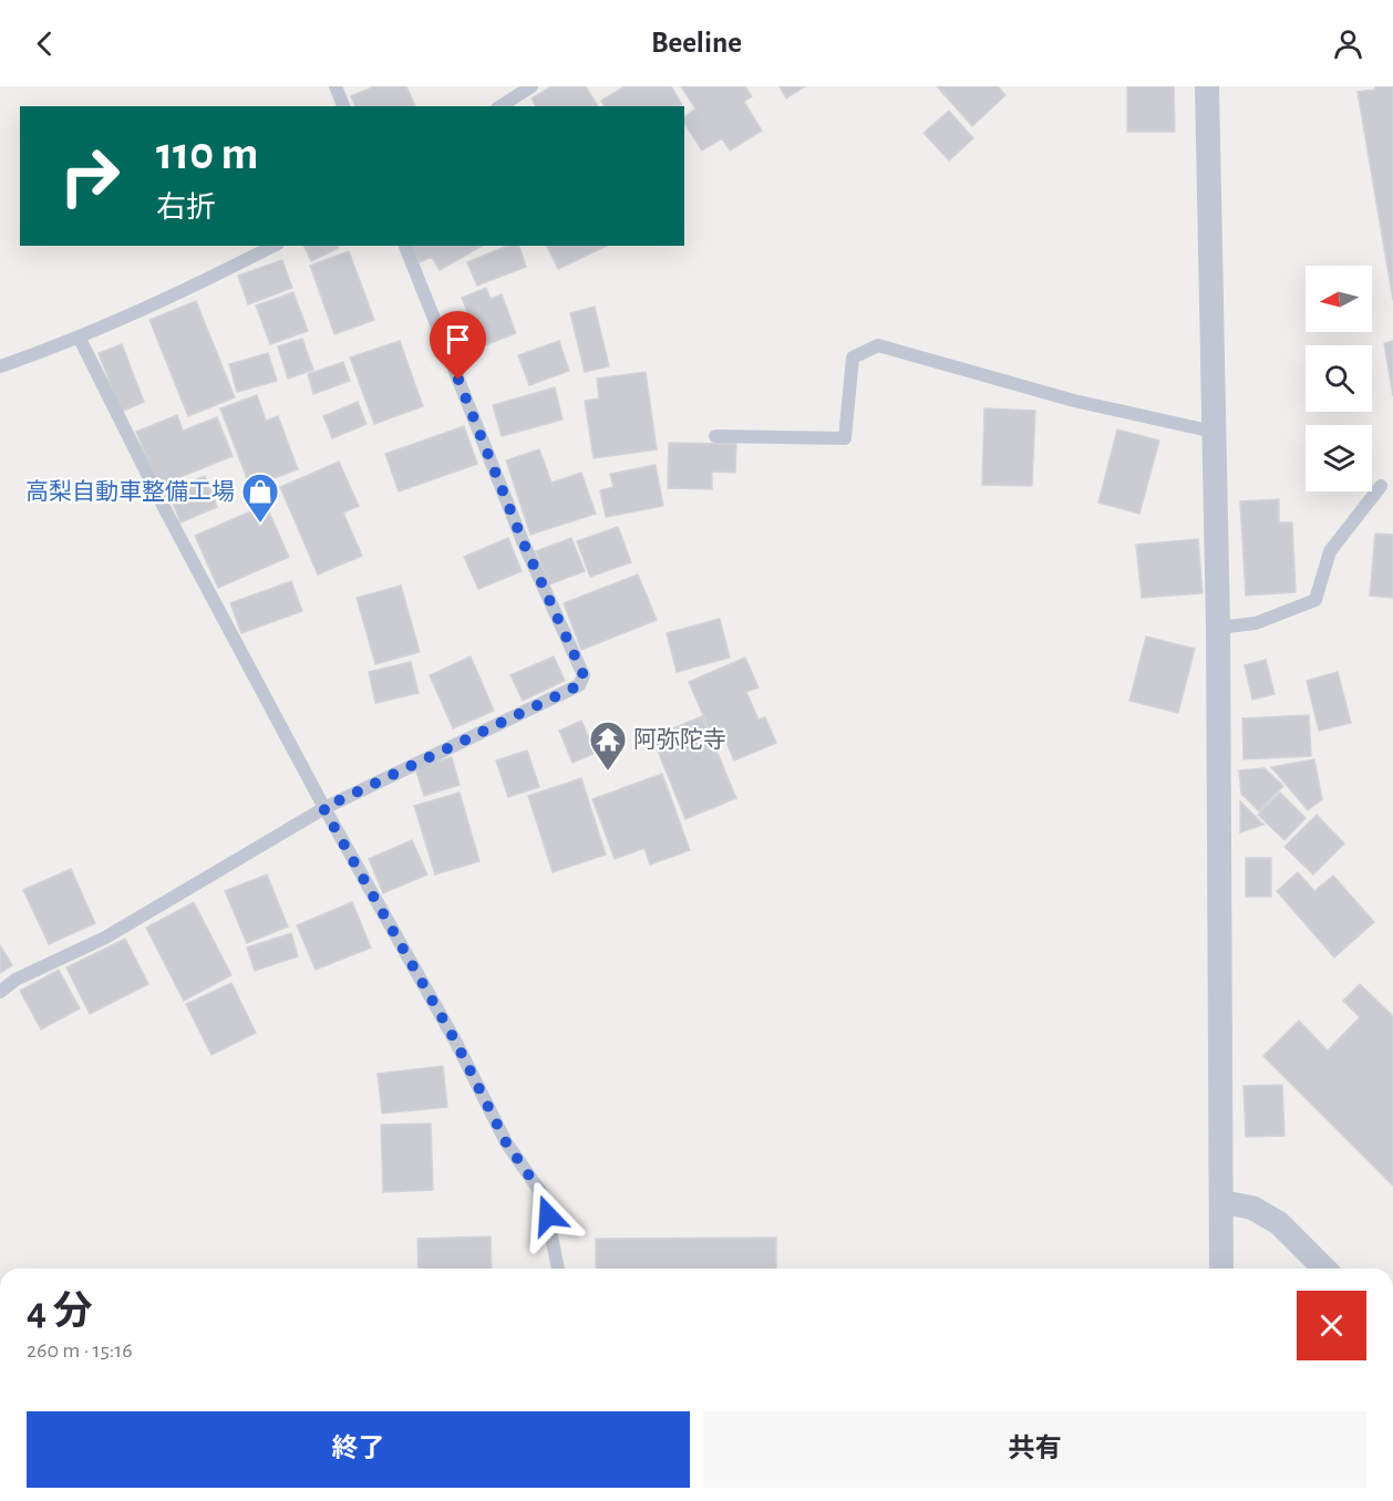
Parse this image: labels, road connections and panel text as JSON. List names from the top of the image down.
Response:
{
  "places": {
    "shop": ["高梨自動車整備工場"],
    "temple": ["阿弥陀寺"]
  },
  "north": "left",
  "page": {
    "header": "Beeline",
    "turn": ["110 m", "右折"],
    "heading": ["4 分", "260 m · 15:16"],
    "buttons": ["終了", "共有"]
  }
}
